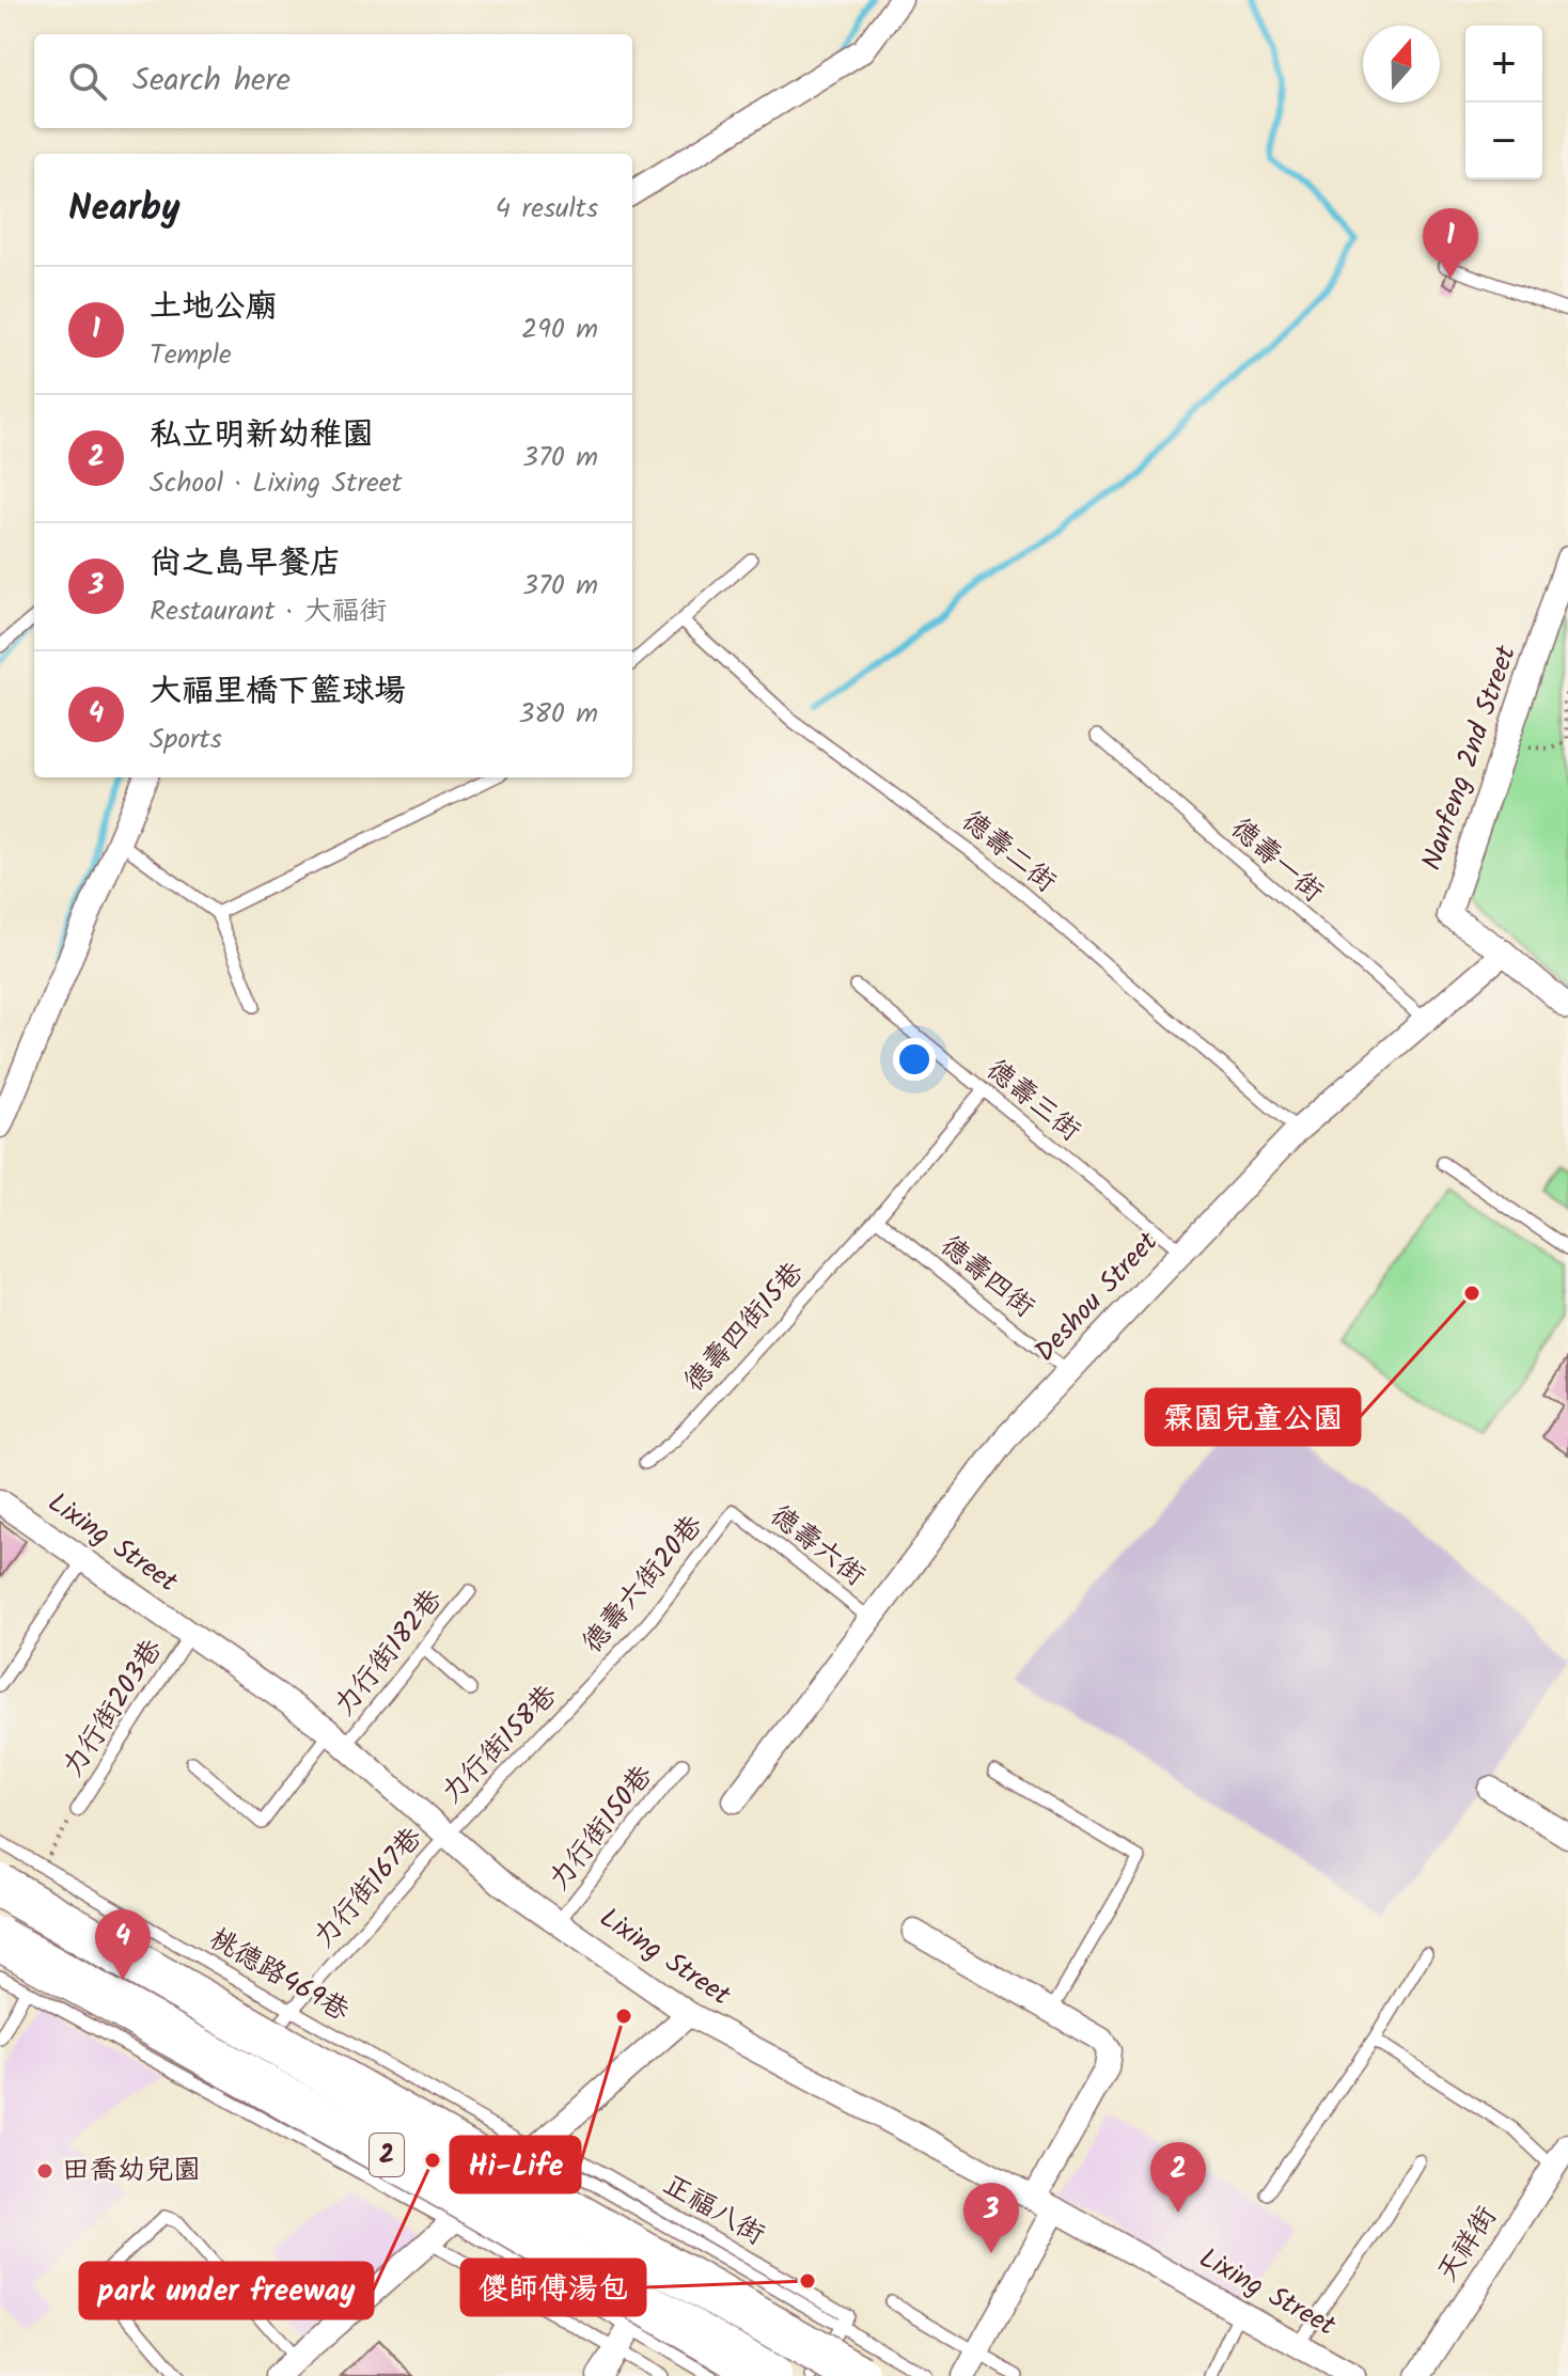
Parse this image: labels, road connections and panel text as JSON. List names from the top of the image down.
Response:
{
  "streets": {
    "highway": ["2"],
    "street": [
      "Nanfeng 2nd Street",
      "Deshou Street",
      "Lixing Street",
      "天祥街"
    ],
    "lane": [
      "德壽二街",
      "德壽一街",
      "德壽三街",
      "德壽四街",
      "德壽四街15巷",
      "德壽六街",
      "德壽六街20巷",
      "力行街182巷",
      "力行街203巷",
      "力行街158巷",
      "力行街150巷",
      "力行街167巷",
      "桃德路469巷",
      "正福八街"
    ]
  },
  "crossings": [
    ["Nanfeng 2nd Street", "Deshou Street"],
    ["德壽二街", "Deshou Street"],
    ["德壽一街", "Deshou Street"],
    ["德壽三街", "Deshou Street"],
    ["德壽三街", "德壽四街15巷"],
    ["德壽四街", "Deshou Street"],
    ["德壽四街", "德壽四街15巷"],
    ["Deshou Street", "德壽六街"],
    ["Lixing Street", "力行街182巷"],
    ["Lixing Street", "力行街203巷"],
    ["Lixing Street", "力行街158巷"],
    ["Lixing Street", "力行街150巷"],
    ["Lixing Street", "力行街167巷"],
    ["德壽六街", "德壽六街20巷"],
    ["德壽六街20巷", "力行街158巷"],
    ["力行街158巷", "力行街167巷"],
    ["力行街167巷", "桃德路469巷"],
    ["桃德路469巷", "正福八街"]
  ],
  "places": [
    "霖園兒童公園",
    "Hi-Life",
    "park under freeway",
    "田喬幼兒園",
    "儍師傅湯包"
  ],
  "north": "top",
  "page": {
    "map_buttons": ["+", "−"],
    "search": "Search here",
    "heading": ["Nearby", "4 results"],
    "pins": [
      "1",
      "4",
      "2",
      "3"
    ],
    "list": [
      {
        "mark": "1",
        "name": "土地公廟",
        "note": "Temple",
        "value": "290 m"
      },
      {
        "mark": "2",
        "name": "私立明新幼稚園",
        "note": "School · Lixing Street",
        "value": "370 m"
      },
      {
        "mark": "3",
        "name": "尚之島早餐店",
        "note": "Restaurant · 大福街",
        "value": "370 m"
      },
      {
        "mark": "4",
        "name": "大福里橋下籃球場",
        "note": "Sports",
        "value": "380 m"
      }
    ]
  }
}
